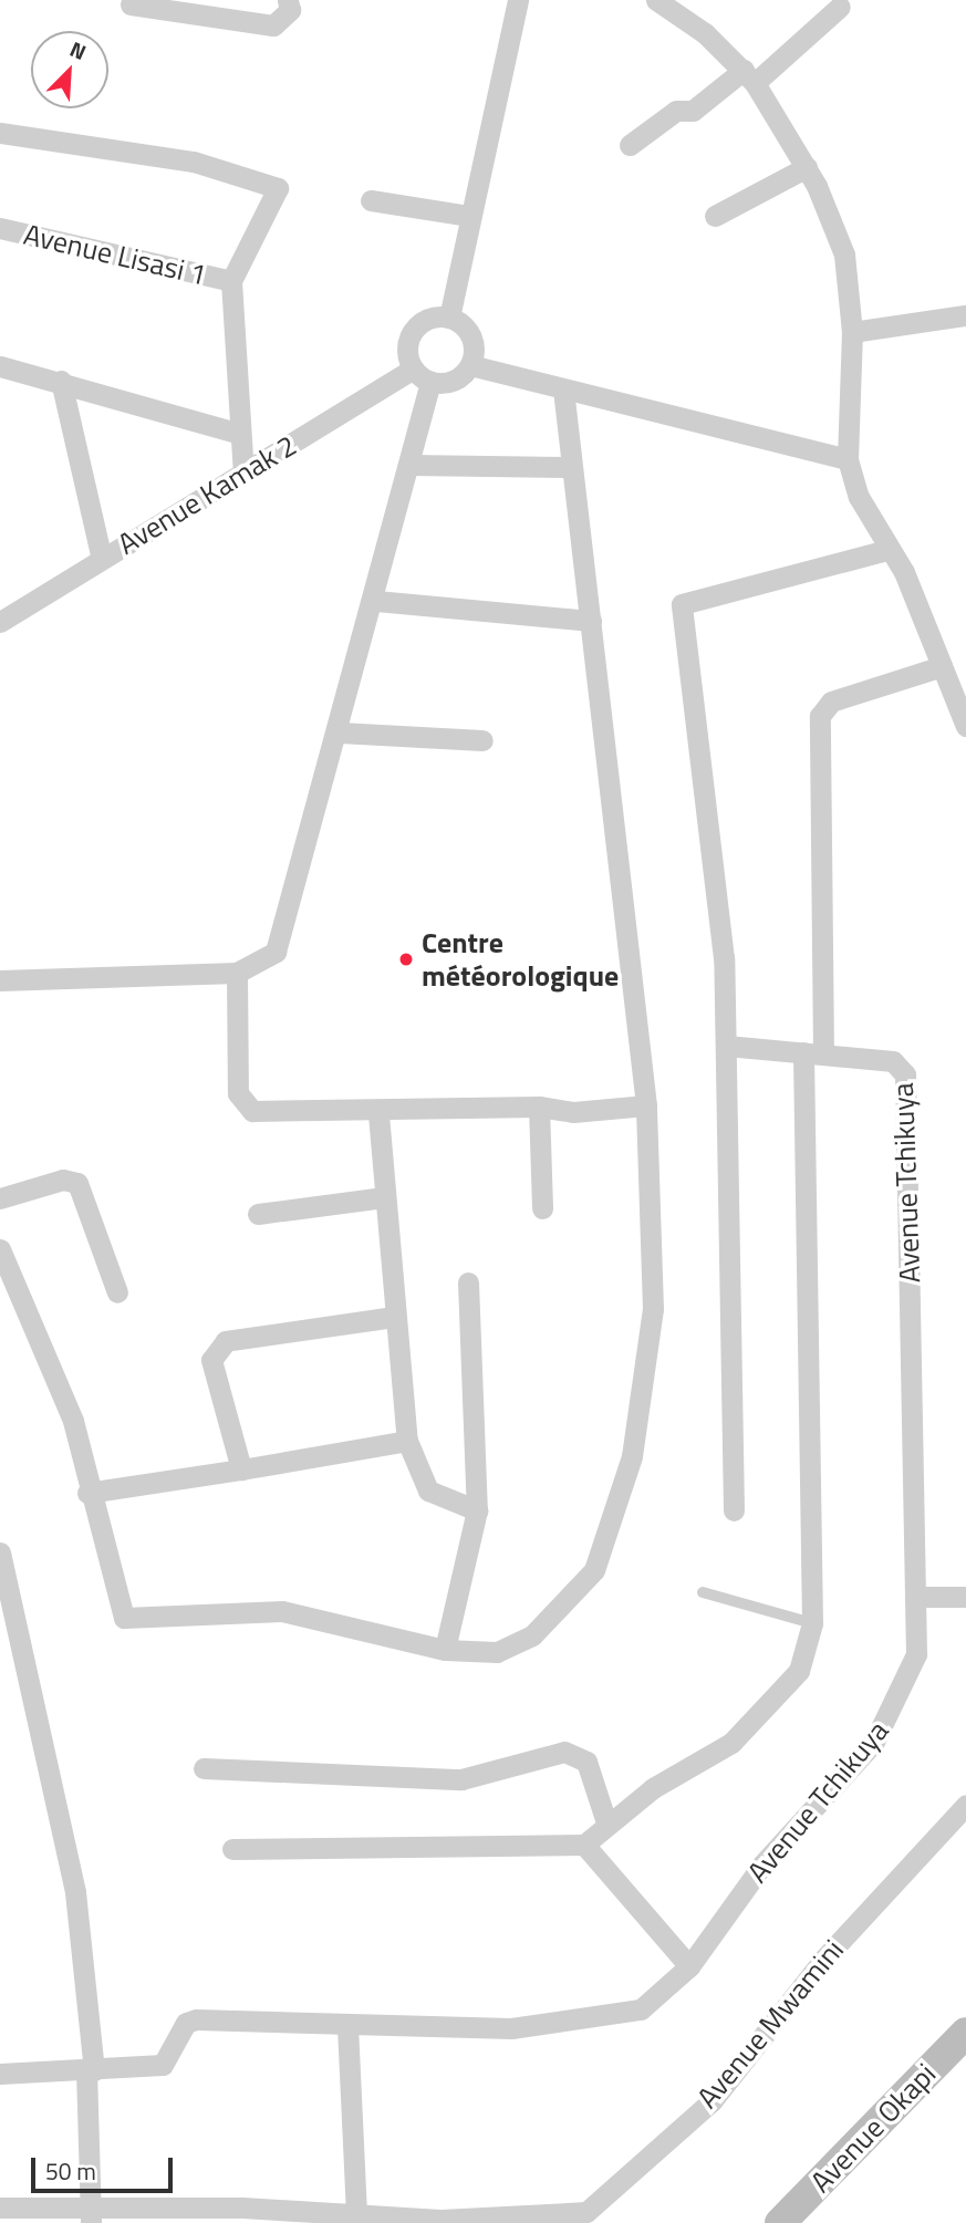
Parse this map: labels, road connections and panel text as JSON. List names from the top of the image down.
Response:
{
  "streets": {
    "street": [
      "Avenue Lisasi 1",
      "Avenue Kamak 2",
      "Avenue Tchikuya",
      "Avenue Mwamini",
      "Avenue Okapi"
    ]
  },
  "places": ["Centre météorologique"],
  "scale_bar": "50 m",
  "north": "top right"
}
